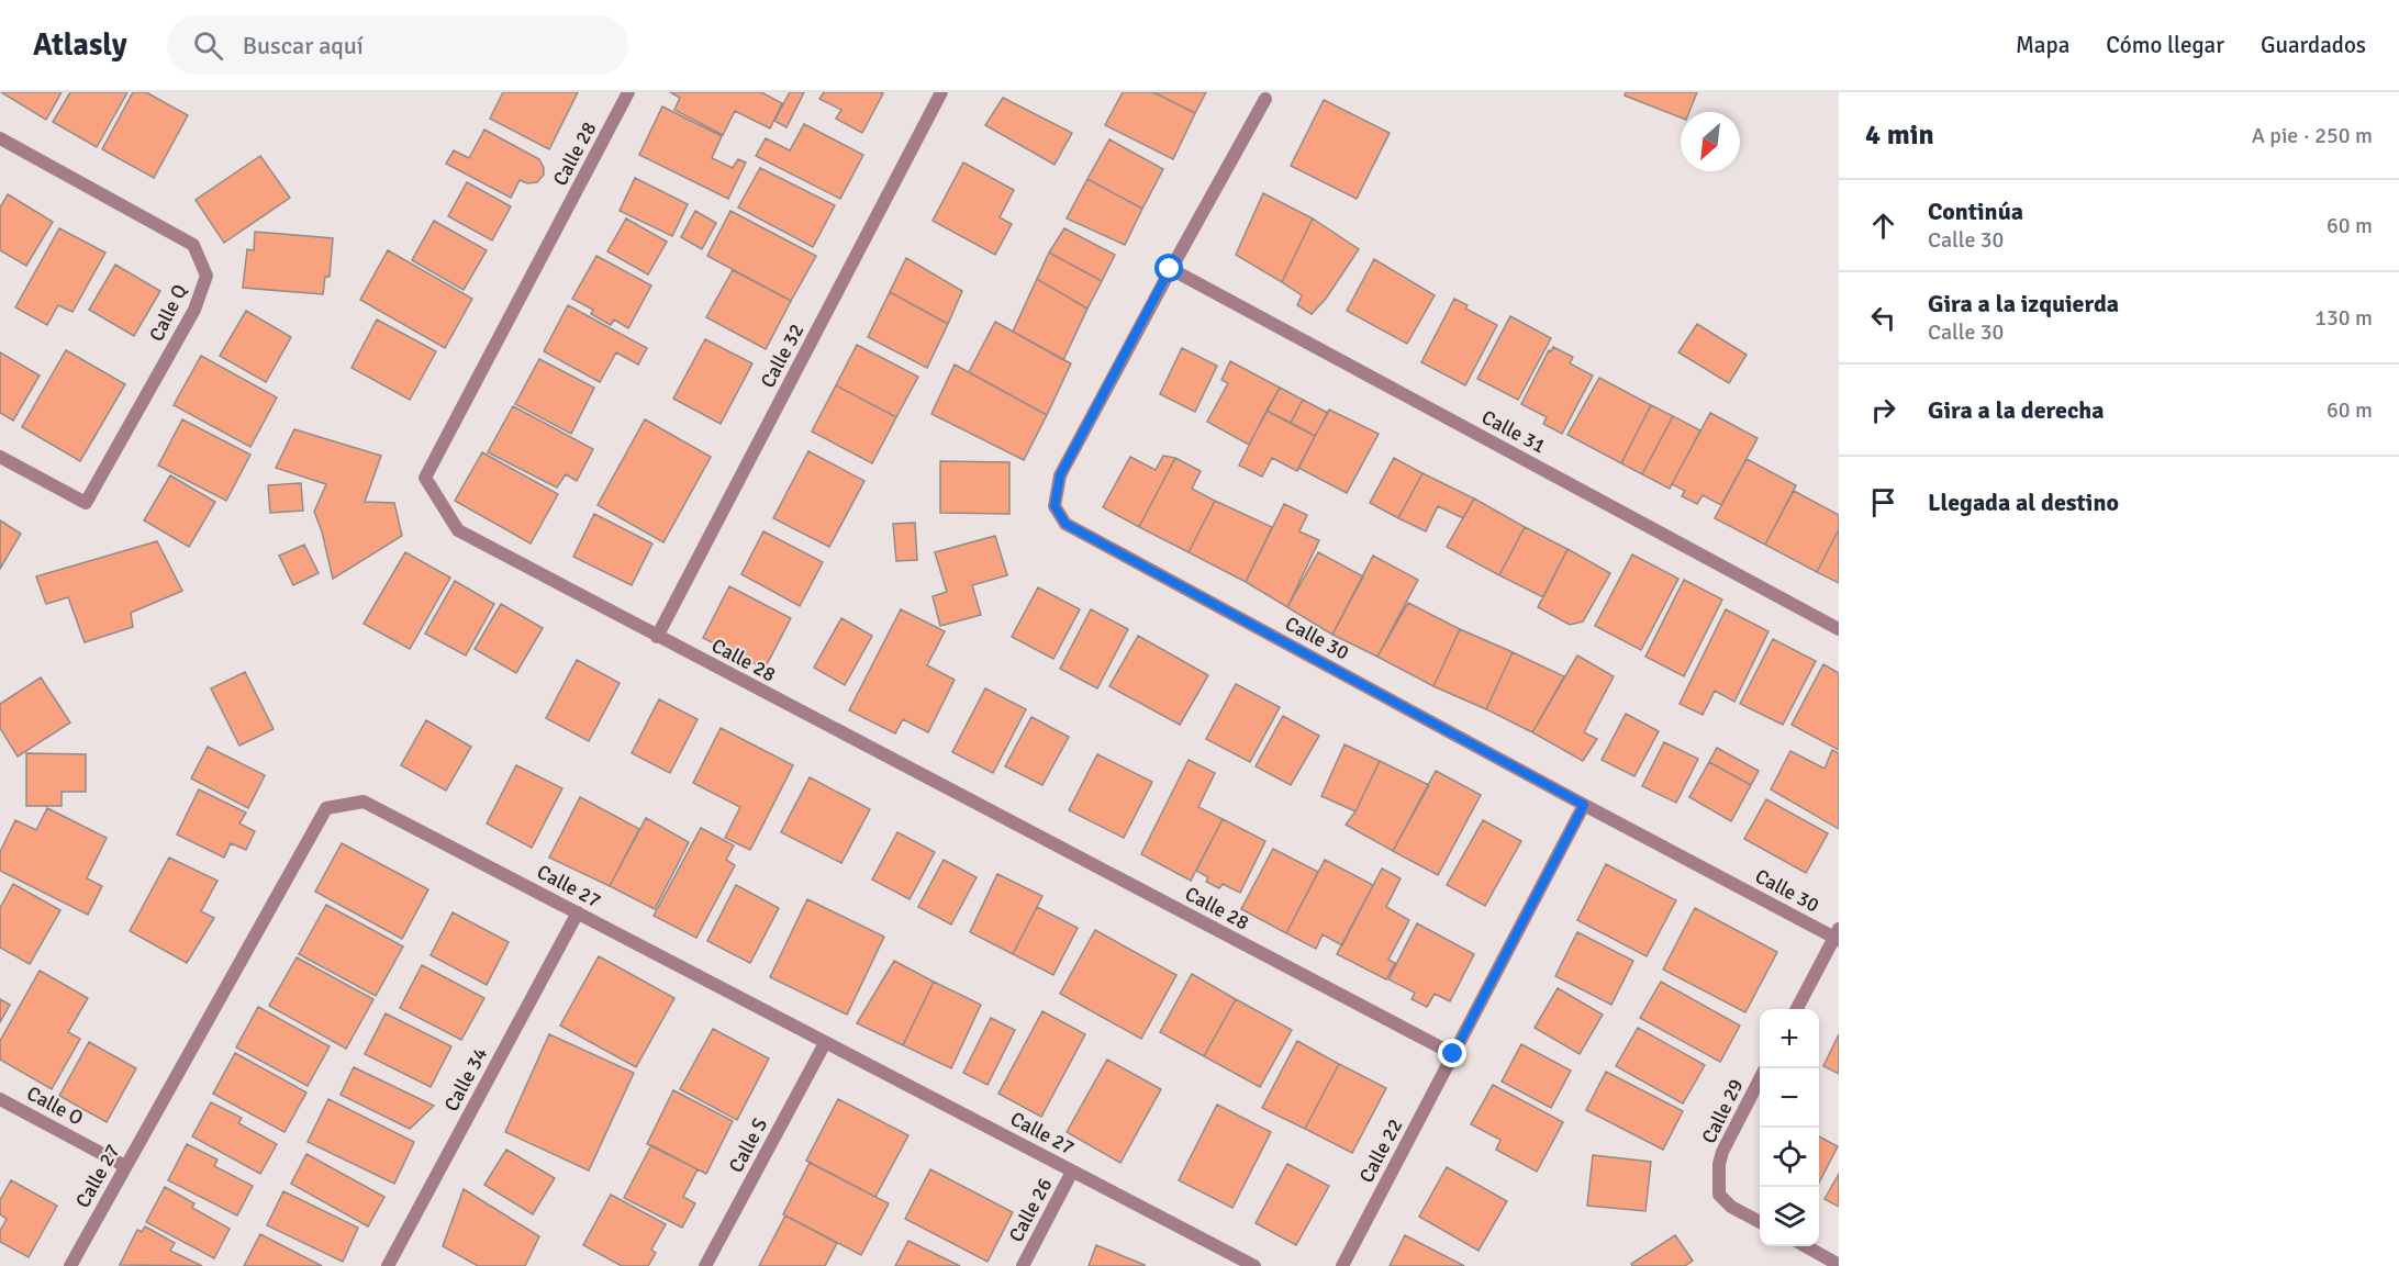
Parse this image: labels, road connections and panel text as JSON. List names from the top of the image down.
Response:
{
  "streets": {
    "street": [
      "Calle 28",
      "Calle Q",
      "Calle 32",
      "Calle 31",
      "Calle 30",
      "Calle 27",
      "Calle 34",
      "Calle O",
      "Calle 29",
      "Calle S",
      "Calle 22",
      "Calle 26"
    ]
  },
  "crossings": [
    ["Calle 28", "Calle 32"],
    ["Calle 28", "Calle 22"],
    ["Calle 31", "Calle 30"],
    ["Calle 30", "Calle 22"],
    ["Calle 27", "Calle 34"],
    ["Calle 27", "Calle O"],
    ["Calle 27", "Calle S"],
    ["Calle 27", "Calle 26"]
  ],
  "north": "bottom left",
  "page": {
    "header": "Atlasly",
    "search": "Buscar aquí",
    "nav": ["Mapa", "Cómo llegar", "Guardados"],
    "heading": ["4 min", "A pie · 250 m"],
    "list": [
      ["Continúa", "Calle 30", "60 m"],
      ["Gira a la izquierda", "Calle 30", "130 m"],
      ["Gira a la derecha", "60 m"],
      "Llegada al destino"
    ],
    "map_buttons": ["+", "−"]
  }
}
